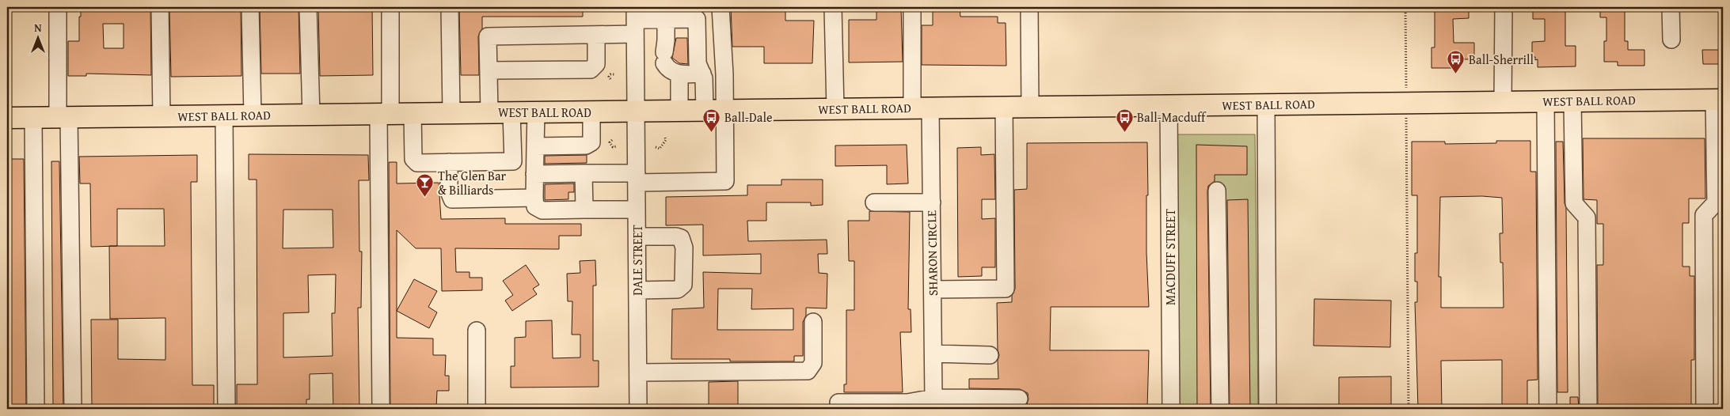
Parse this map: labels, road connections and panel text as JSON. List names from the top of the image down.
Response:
{
  "streets": {
    "main road": ["WEST BALL ROAD"],
    "street": ["SHARON CIRCLE", "MACDUFF STREET", "DALE STREET"]
  },
  "crossings": [
    ["WEST BALL ROAD", "SHARON CIRCLE"],
    ["WEST BALL ROAD", "MACDUFF STREET"],
    ["WEST BALL ROAD", "DALE STREET"]
  ],
  "places": {
    "bus stop": ["Ball-Sherrill", "Ball-Dale", "Ball-Macduff"],
    "bar": ["The Glen Bar & Billiards"]
  },
  "north": "top"
}
